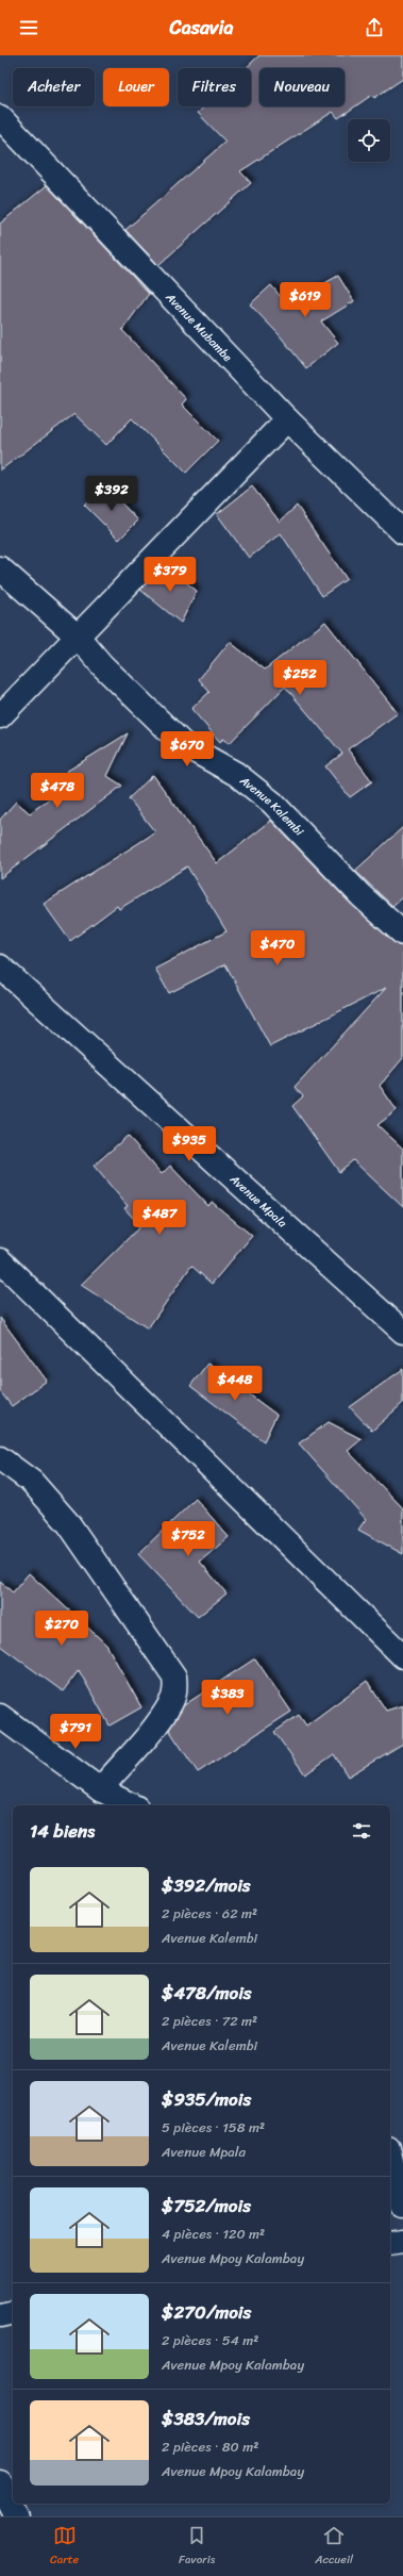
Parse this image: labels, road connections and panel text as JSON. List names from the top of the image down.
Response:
{
  "streets": {
    "street": ["Avenue Mubambe", "Avenue Kalembi", "Avenue Mpala"]
  },
  "page": {
    "header": "Casavia",
    "chip": [
      "Acheter",
      "Louer",
      "Filtres",
      "Nouveau"
    ],
    "price": [
      "$619",
      "$392",
      "$379",
      "$252",
      "$670",
      "$478",
      "$470",
      "$935",
      "$487",
      "$448",
      "$752",
      "$270",
      "$383",
      "$791"
    ],
    "heading": "14 biens",
    "list": [
      {
        "name": "$392/mois",
        "note": "2 pièces · 62 m² · Avenue Kalembi"
      },
      {
        "name": "$478/mois",
        "note": "2 pièces · 72 m² · Avenue Kalembi"
      },
      {
        "name": "$935/mois",
        "note": "5 pièces · 158 m² · Avenue Mpala"
      },
      {
        "name": "$752/mois",
        "note": "4 pièces · 120 m² · Avenue Mpoy Kalambay"
      },
      {
        "name": "$270/mois",
        "note": "2 pièces · 54 m² · Avenue Mpoy Kalambay"
      },
      {
        "name": "$383/mois",
        "note": "2 pièces · 80 m² · Avenue Mpoy Kalambay"
      }
    ],
    "tabs": ["Carte", "Favoris", "Accueil"]
  }
}
